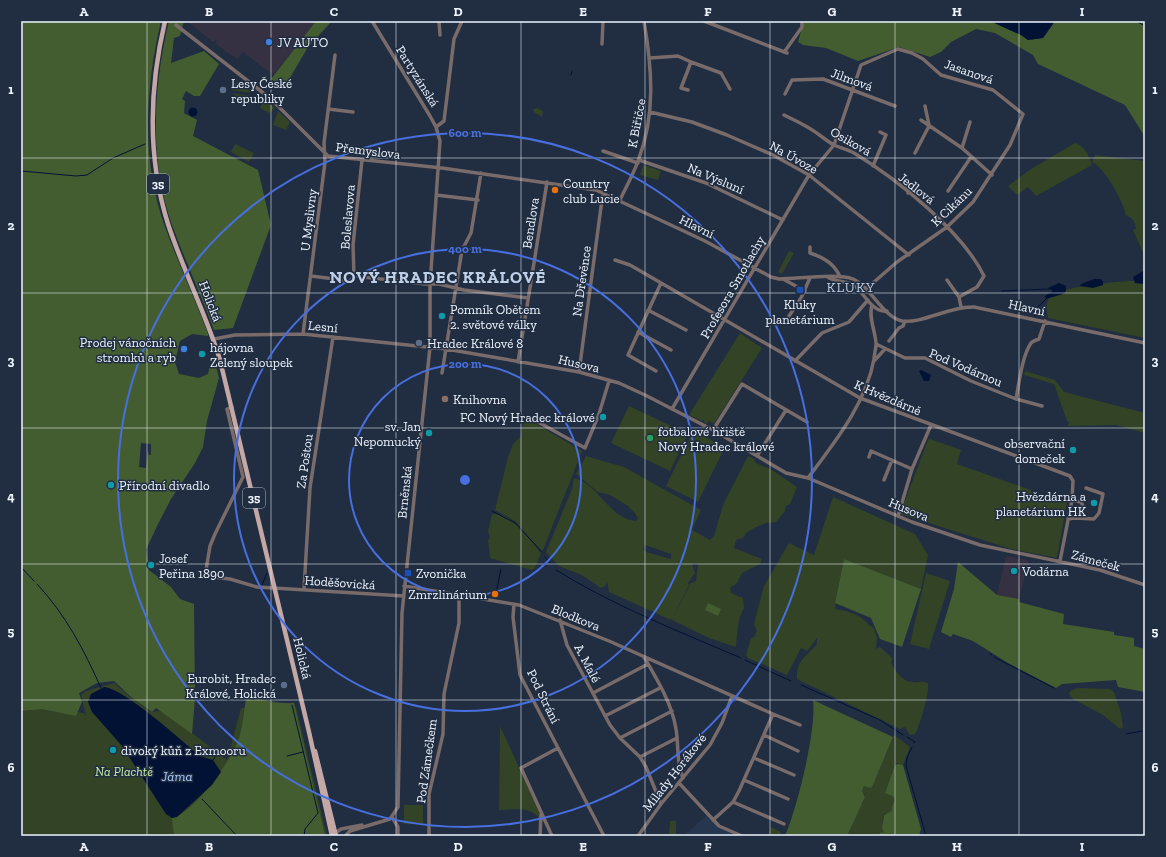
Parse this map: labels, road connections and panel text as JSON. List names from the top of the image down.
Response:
{
  "streets": {
    "main road": ["35", "Holická"],
    "street": [
      "Jasanová",
      "Partyzánská",
      "Jilmová",
      "K Biřičce",
      "Osiková",
      "Přemyslova",
      "Na Úvoze",
      "Na Výsluní",
      "Jedlová",
      "K Cikánu",
      "Boleslavova",
      "U Myslivny",
      "Bendlova",
      "Hlavní",
      "Na Dřevěnce",
      "Profesora Smotlachy",
      "Lesní",
      "Husova",
      "Pod Vodárnou",
      "K Hvězdárně",
      "Za Poštou",
      "Brněnská",
      "Zámeček",
      "Hoděšovická",
      "Blodkova",
      "A. Malé",
      "Pod Strání",
      "Pod Zámečkem",
      "Milady Horákové"
    ]
  },
  "crossings": [
    ["Jasanová", "Jilmová"],
    ["Jasanová", "K Cikánu"],
    ["Partyzánská", "Přemyslova"],
    ["Partyzánská", "Brněnská"],
    ["K Biřičce", "Na Úvoze"],
    ["K Biřičce", "Na Výsluní"],
    ["K Biřičce", "Hlavní"],
    ["Osiková", "Jedlová"],
    ["Osiková", "Profesora Smotlachy"],
    ["Přemyslova", "Boleslavova"],
    ["Přemyslova", "U Myslivny"],
    ["Přemyslova", "Bendlova"],
    ["Přemyslova", "Hlavní"],
    ["Přemyslova", "Brněnská"],
    ["Na Úvoze", "K Cikánu"],
    ["Na Úvoze", "Profesora Smotlachy"],
    ["Na Výsluní", "Profesora Smotlachy"],
    ["Jedlová", "K Cikánu"],
    ["K Cikánu", "Hlavní"],
    ["U Myslivny", "Lesní"],
    ["Bendlova", "Hlavní"],
    ["Bendlova", "Husova"],
    ["Hlavní", "Na Dřevěnce"],
    ["Hlavní", "Profesora Smotlachy"],
    ["Hlavní", "Pod Vodárnou"],
    ["Na Dřevěnce", "Husova"],
    ["Profesora Smotlachy", "Husova"],
    ["Profesora Smotlachy", "K Hvězdárně"],
    ["Holická", "Lesní"],
    ["Holická", "Hoděšovická"],
    ["Lesní", "Husova"],
    ["Lesní", "Za Poštou"],
    ["Lesní", "Brněnská"],
    ["Husova", "Brněnská"],
    ["Husova", "Zámeček"],
    ["K Hvězdárně", "Zámeček"],
    ["Za Poštou", "Hoděšovická"],
    ["Brněnská", "Hoděšovická"],
    ["Brněnská", "Blodkova"],
    ["Blodkova", "A. Malé"],
    ["Blodkova", "Pod Strání"],
    ["Blodkova", "Pod Zámečkem"],
    ["Blodkova", "Milady Horákové"],
    ["A. Malé", "Milady Horákové"]
  ],
  "districts": ["NOVÝ HRADEC KRÁLOVÉ", "KLUKY"],
  "water": ["Jáma"],
  "parks": ["Na Plachtě"],
  "places": {
    "other": [
      "JV AUTO",
      "Lesy České republiky",
      "Country club Lucie",
      "Pomník Obětem 2. světové války",
      "Hradec Králové 8",
      "Prodej vánočních stromků a ryb",
      "hájovna Zelený sloupek",
      "Knihovna",
      "FC Nový Hradec králové",
      "sv. Jan Nepomucký",
      "fotbalové hřiště Nový Hradec králové",
      "observační domeček",
      "Přírodní divadlo",
      "Hvězdárna a planetárium HK",
      "Josef Peřina 1890",
      "Vodárna",
      "Zmrzlinárium",
      "Eurobit, Hradec Králové, Holická",
      "divoký kůň z Exmooru"
    ],
    "transit": ["Kluky planetárium", "Zvonička"]
  },
  "grid": {
    "columns": [
      "A",
      "B",
      "C",
      "D",
      "E",
      "F",
      "G",
      "H",
      "I"
    ],
    "rows": [
      "1",
      "2",
      "3",
      "4",
      "5",
      "6"
    ]
  },
  "rings": ["600 m", "400 m", "200 m"]
}
